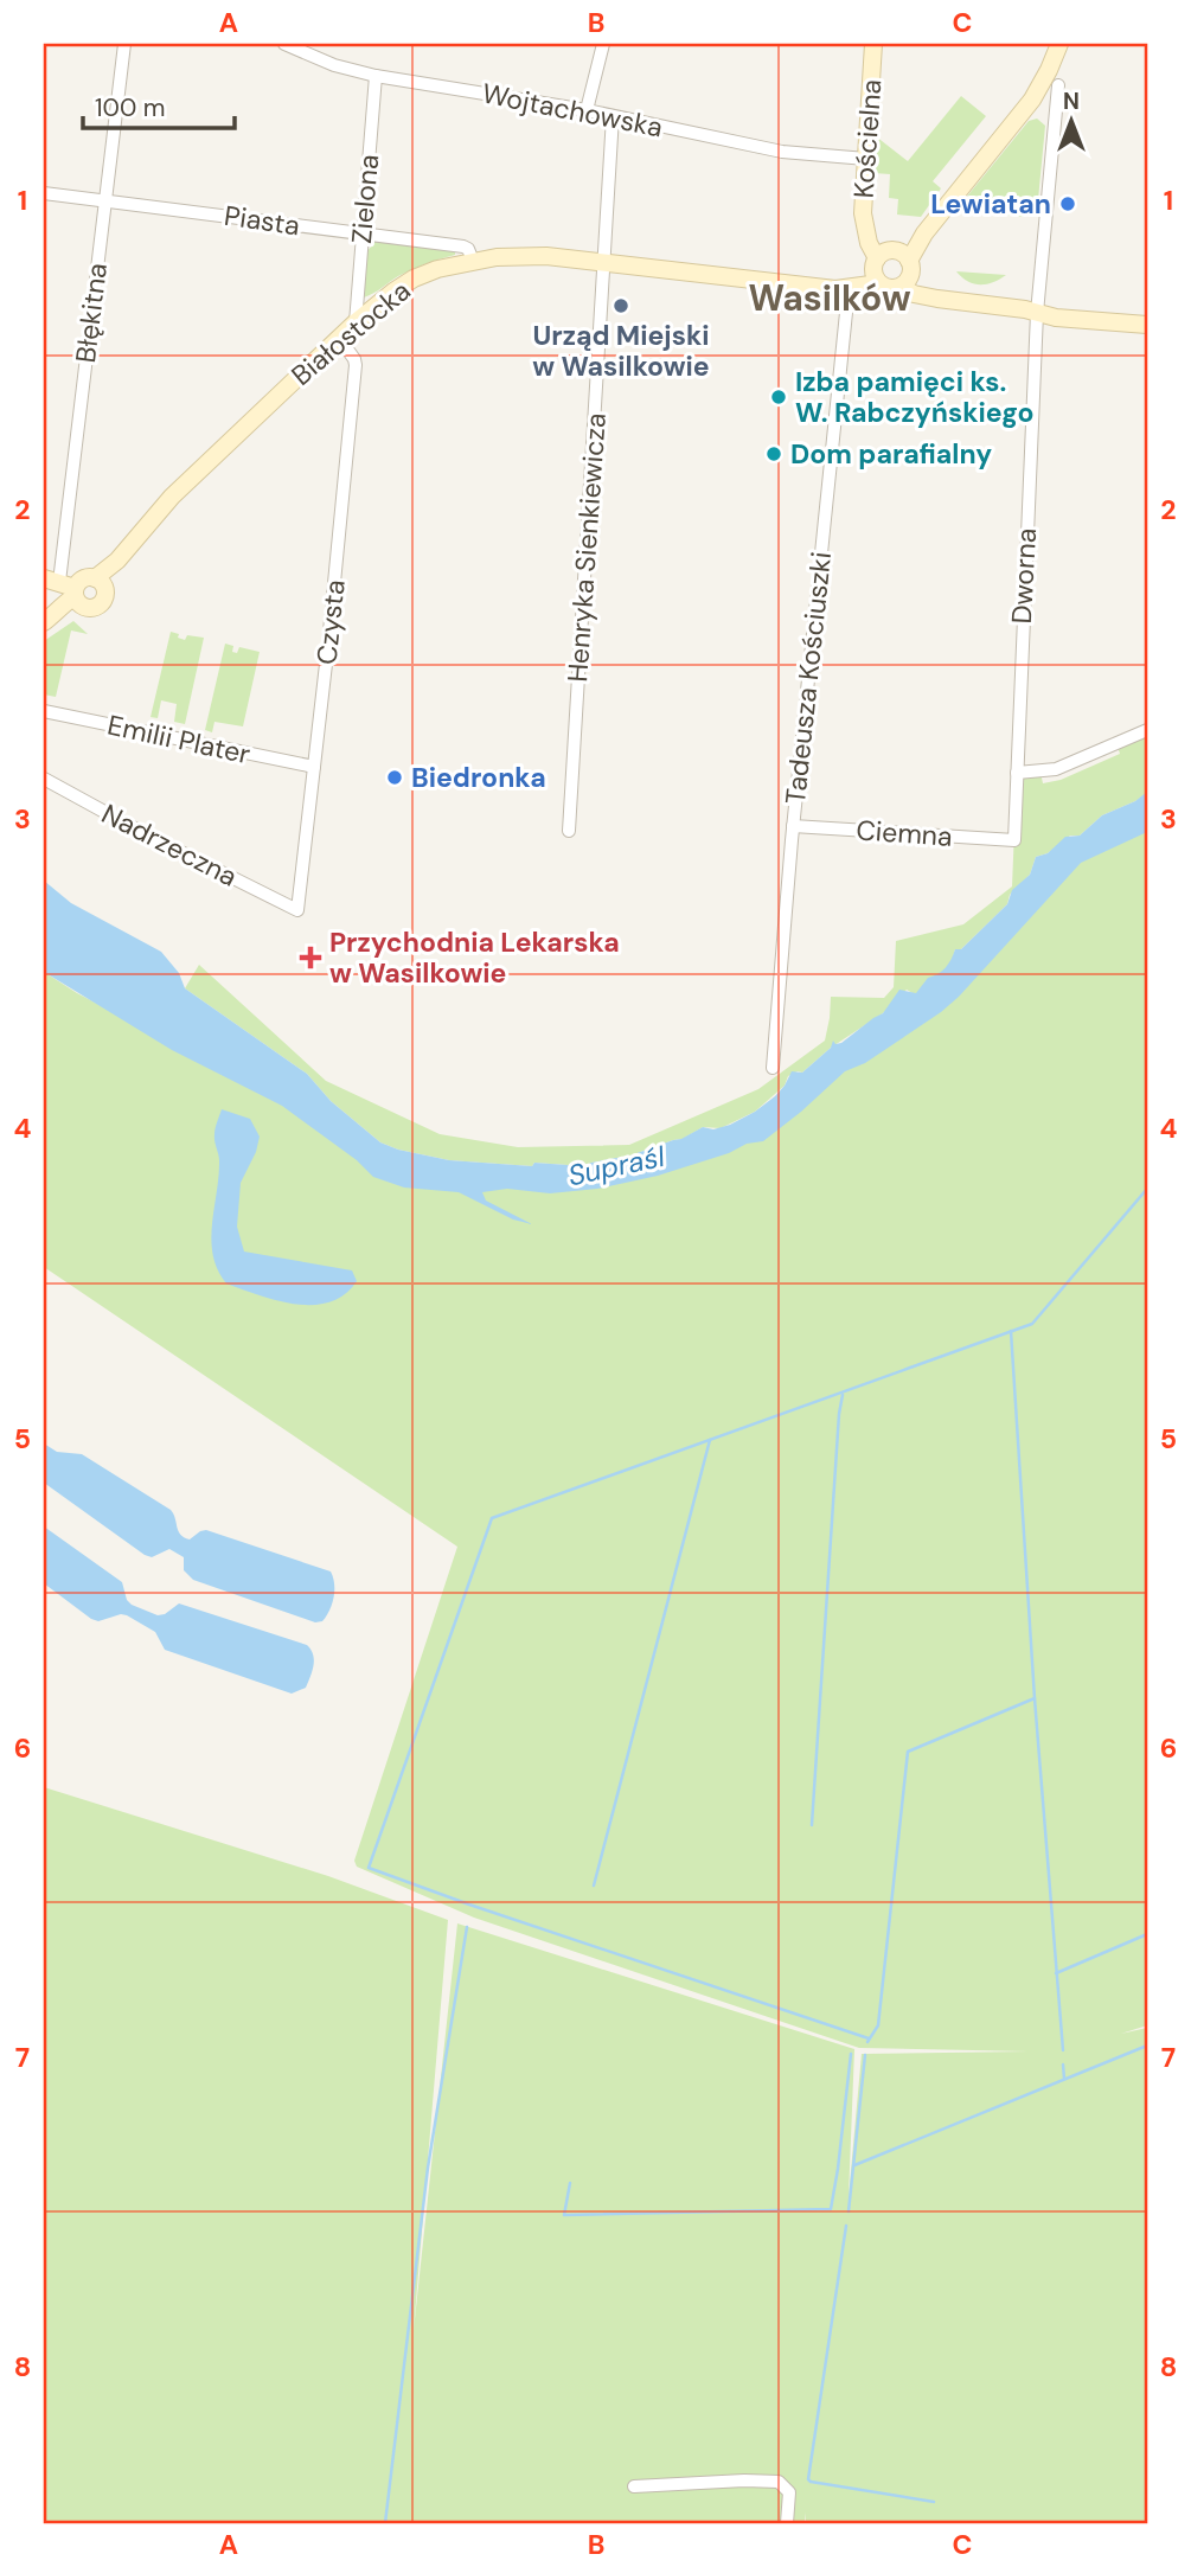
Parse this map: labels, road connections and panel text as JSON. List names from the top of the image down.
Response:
{
  "streets": {
    "main road": ["Kościelna", "Białostocka"],
    "street": [
      "Wojtachowska",
      "Zielona",
      "Piasta",
      "Błękitna",
      "Henryka Sienkiewicza",
      "Dworna",
      "Czysta",
      "Tadeusza Kościuszki",
      "Emilii Plater",
      "Ciemna",
      "Nadrzeczna"
    ]
  },
  "crossings": [
    ["Wojtachowska", "Kościelna"],
    ["Wojtachowska", "Zielona"],
    ["Wojtachowska", "Henryka Sienkiewicza"],
    ["Zielona", "Piasta"],
    ["Zielona", "Białostocka"],
    ["Piasta", "Błękitna"],
    ["Piasta", "Białostocka"],
    ["Białostocka", "Henryka Sienkiewicza"],
    ["Białostocka", "Czysta"],
    ["Białostocka", "Tadeusza Kościuszki"],
    ["Dworna", "Ciemna"],
    ["Czysta", "Emilii Plater"],
    ["Czysta", "Nadrzeczna"],
    ["Tadeusza Kościuszki", "Ciemna"]
  ],
  "districts": ["Wasilków"],
  "water": ["Supraśl"],
  "places": {
    "other": [
      "Lewiatan",
      "Urząd Miejski w Wasilkowie",
      "Izba pamięci ks. W. Rabczyńskiego",
      "Dom parafialny",
      "Biedronka"
    ],
    "health": ["Przychodnia Lekarska w Wasilkowie"]
  },
  "scale_bar": "100 m",
  "north": "top",
  "grid": {
    "columns": ["A", "B", "C"],
    "rows": [
      "1",
      "2",
      "3",
      "4",
      "5",
      "6",
      "7",
      "8"
    ]
  }
}
